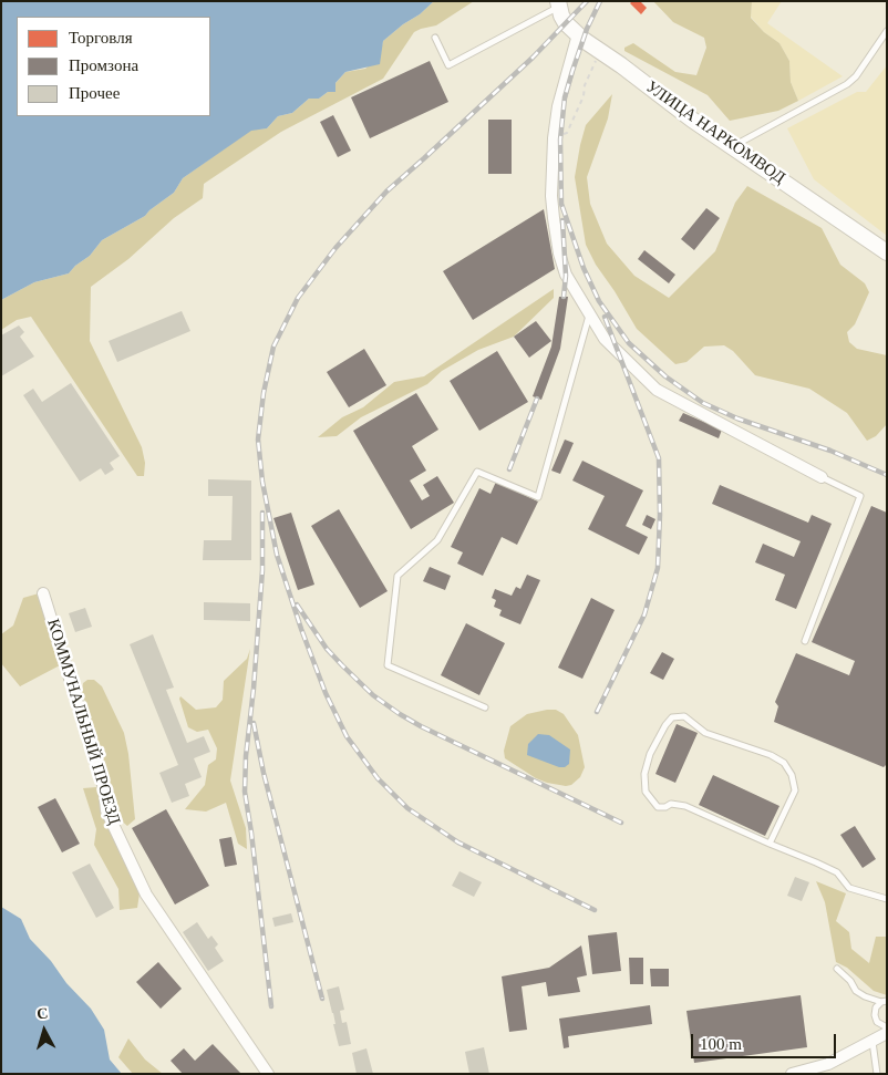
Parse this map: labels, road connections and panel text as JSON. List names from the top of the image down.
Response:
{
  "streets": {
    "street": ["УЛИЦА НАРКОМВОД", "КОММУНАЛЬНЫЙ ПРОЕЗД"]
  },
  "legend": ["Торговля", "Промзона", "Прочее"],
  "scale_bar": "100 m",
  "north": "top"
}
